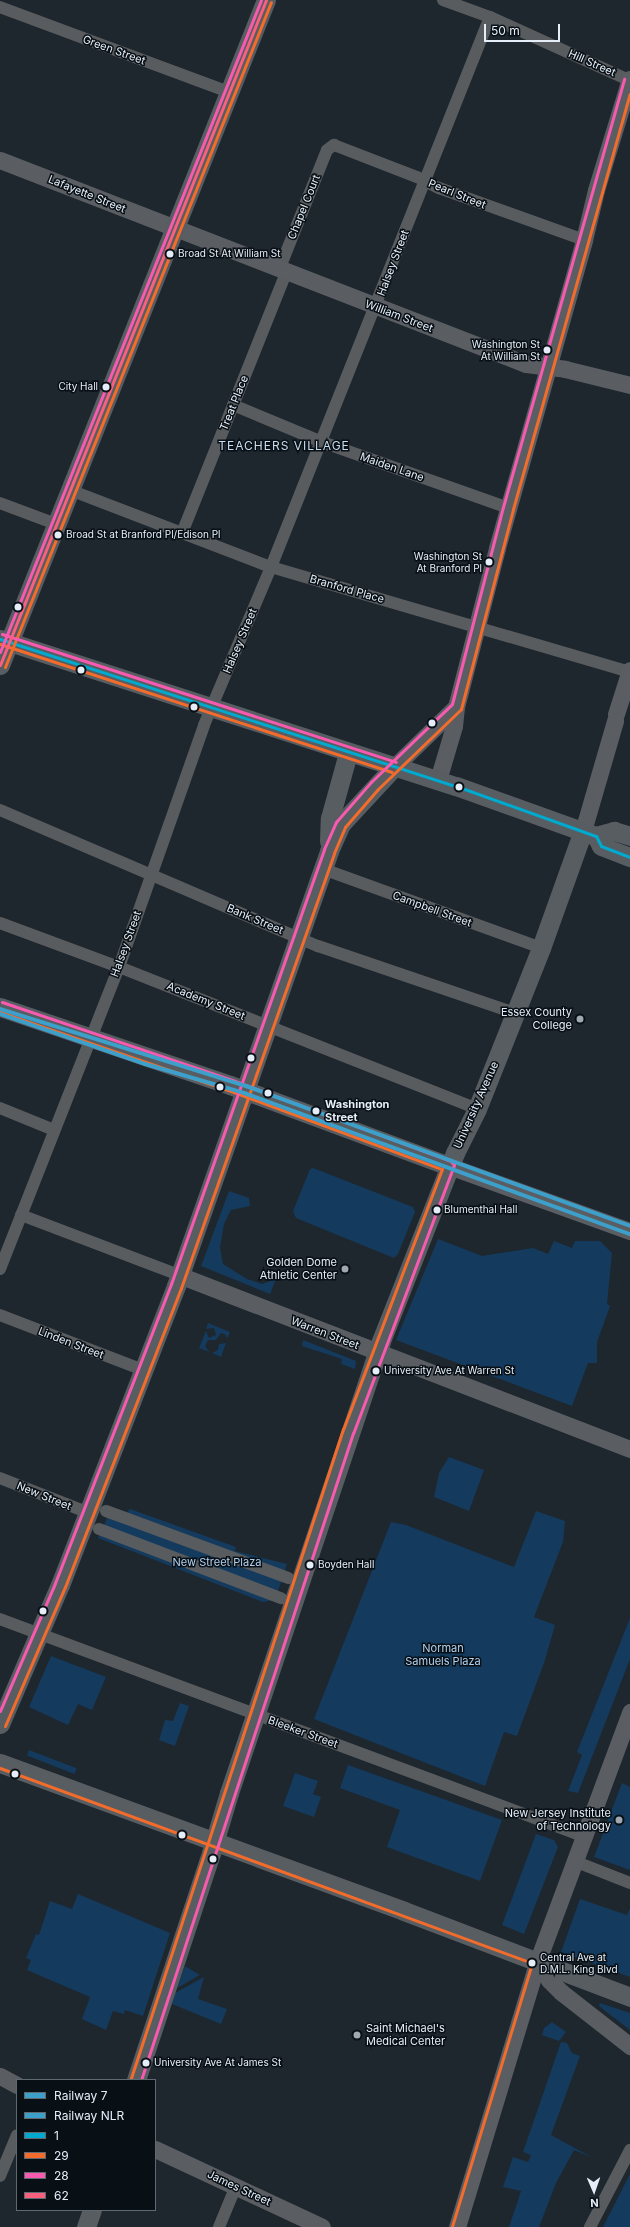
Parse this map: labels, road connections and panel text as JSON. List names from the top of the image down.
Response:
{
  "streets": {
    "main road": ["University Avenue"],
    "street": [
      "Green Street",
      "Hill Street",
      "Lafayette Street",
      "Pearl Street",
      "Chapel Court",
      "Halsey Street",
      "William Street",
      "Treat Place",
      "Maiden Lane",
      "Branford Place",
      "Campbell Street",
      "Bank Street",
      "Academy Street",
      "Warren Street",
      "Linden Street",
      "New Street",
      "Bleeker Street",
      "James Street"
    ]
  },
  "crossings": [
    ["Hill Street", "Halsey Street"],
    ["Lafayette Street", "William Street"],
    ["Pearl Street", "Chapel Court"],
    ["Pearl Street", "Halsey Street"],
    ["Chapel Court", "William Street"],
    ["Chapel Court", "Treat Place"],
    ["Halsey Street", "William Street"],
    ["Halsey Street", "Maiden Lane"],
    ["Halsey Street", "Branford Place"],
    ["Halsey Street", "Bank Street"],
    ["Halsey Street", "Academy Street"],
    ["Halsey Street", "Warren Street"],
    ["William Street", "Treat Place"],
    ["Treat Place", "Maiden Lane"],
    ["Treat Place", "Branford Place"],
    ["Branford Place", "University Avenue"],
    ["Campbell Street", "University Avenue"],
    ["Bank Street", "University Avenue"],
    ["Academy Street", "University Avenue"],
    ["University Avenue", "Warren Street"],
    ["University Avenue", "Bleeker Street"]
  ],
  "districts": ["TEACHERS VILLAGE"],
  "parks": ["New Street Plaza", "Norman Samuels Plaza"],
  "places": [
    "Broad St At William St",
    "Washington St At William St",
    "City Hall",
    "Broad St at Branford Pl/Edison Pl",
    "Washington St At Branford Pl",
    "Essex County College",
    "Washington Street",
    "Blumenthal Hall",
    "Golden Dome Athletic Center",
    "University Ave At Warren St",
    "Boyden Hall",
    "New Jersey Institute of Technology",
    "Central Ave at D.M.L. King Blvd",
    "Saint Michael's Medical Center",
    "University Ave At James St"
  ],
  "lines": [
    "transit line 28",
    "transit line 62",
    "transit line 29",
    "transit line 1",
    "rail line NLR",
    "rail line 7"
  ],
  "legend": [
    "Railway 7",
    "Railway NLR",
    "1",
    "29",
    "28",
    "62"
  ],
  "scale_bar": "50 m",
  "north": "bottom"
}
